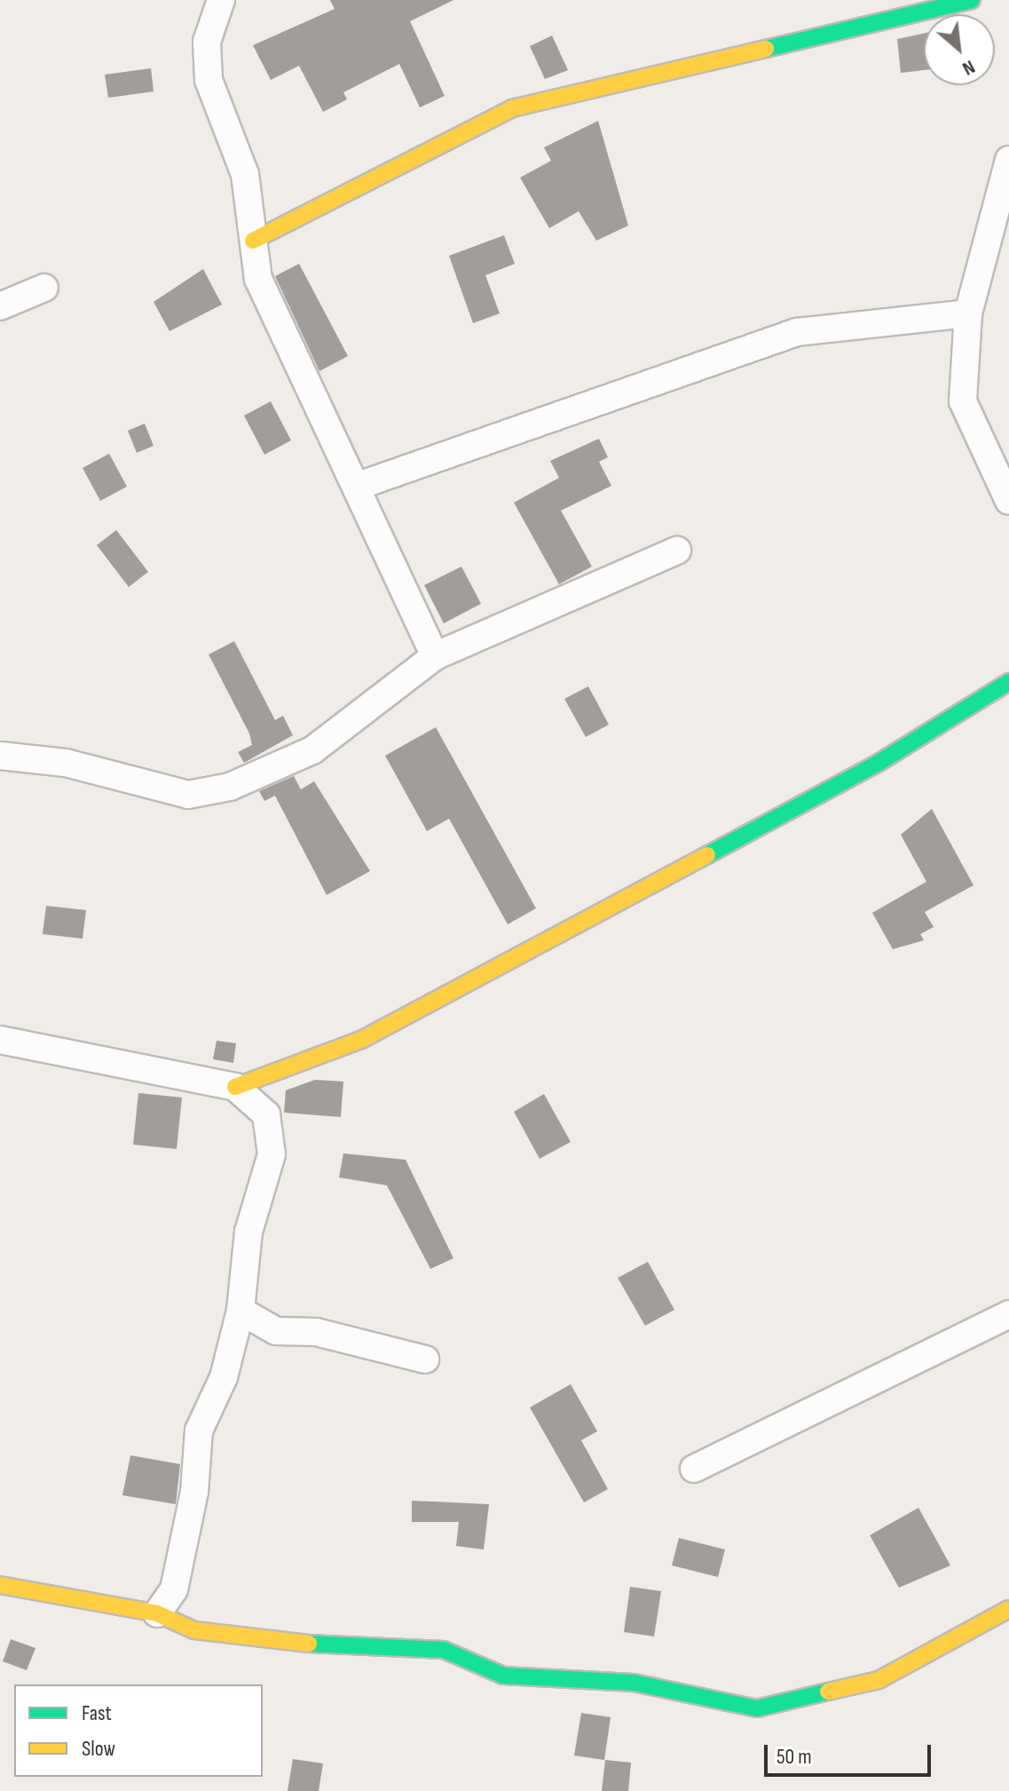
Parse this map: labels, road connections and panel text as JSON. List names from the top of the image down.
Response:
{
  "legend": ["Fast", "Slow"],
  "scale_bar": "50 m",
  "north": "bottom right"
}
